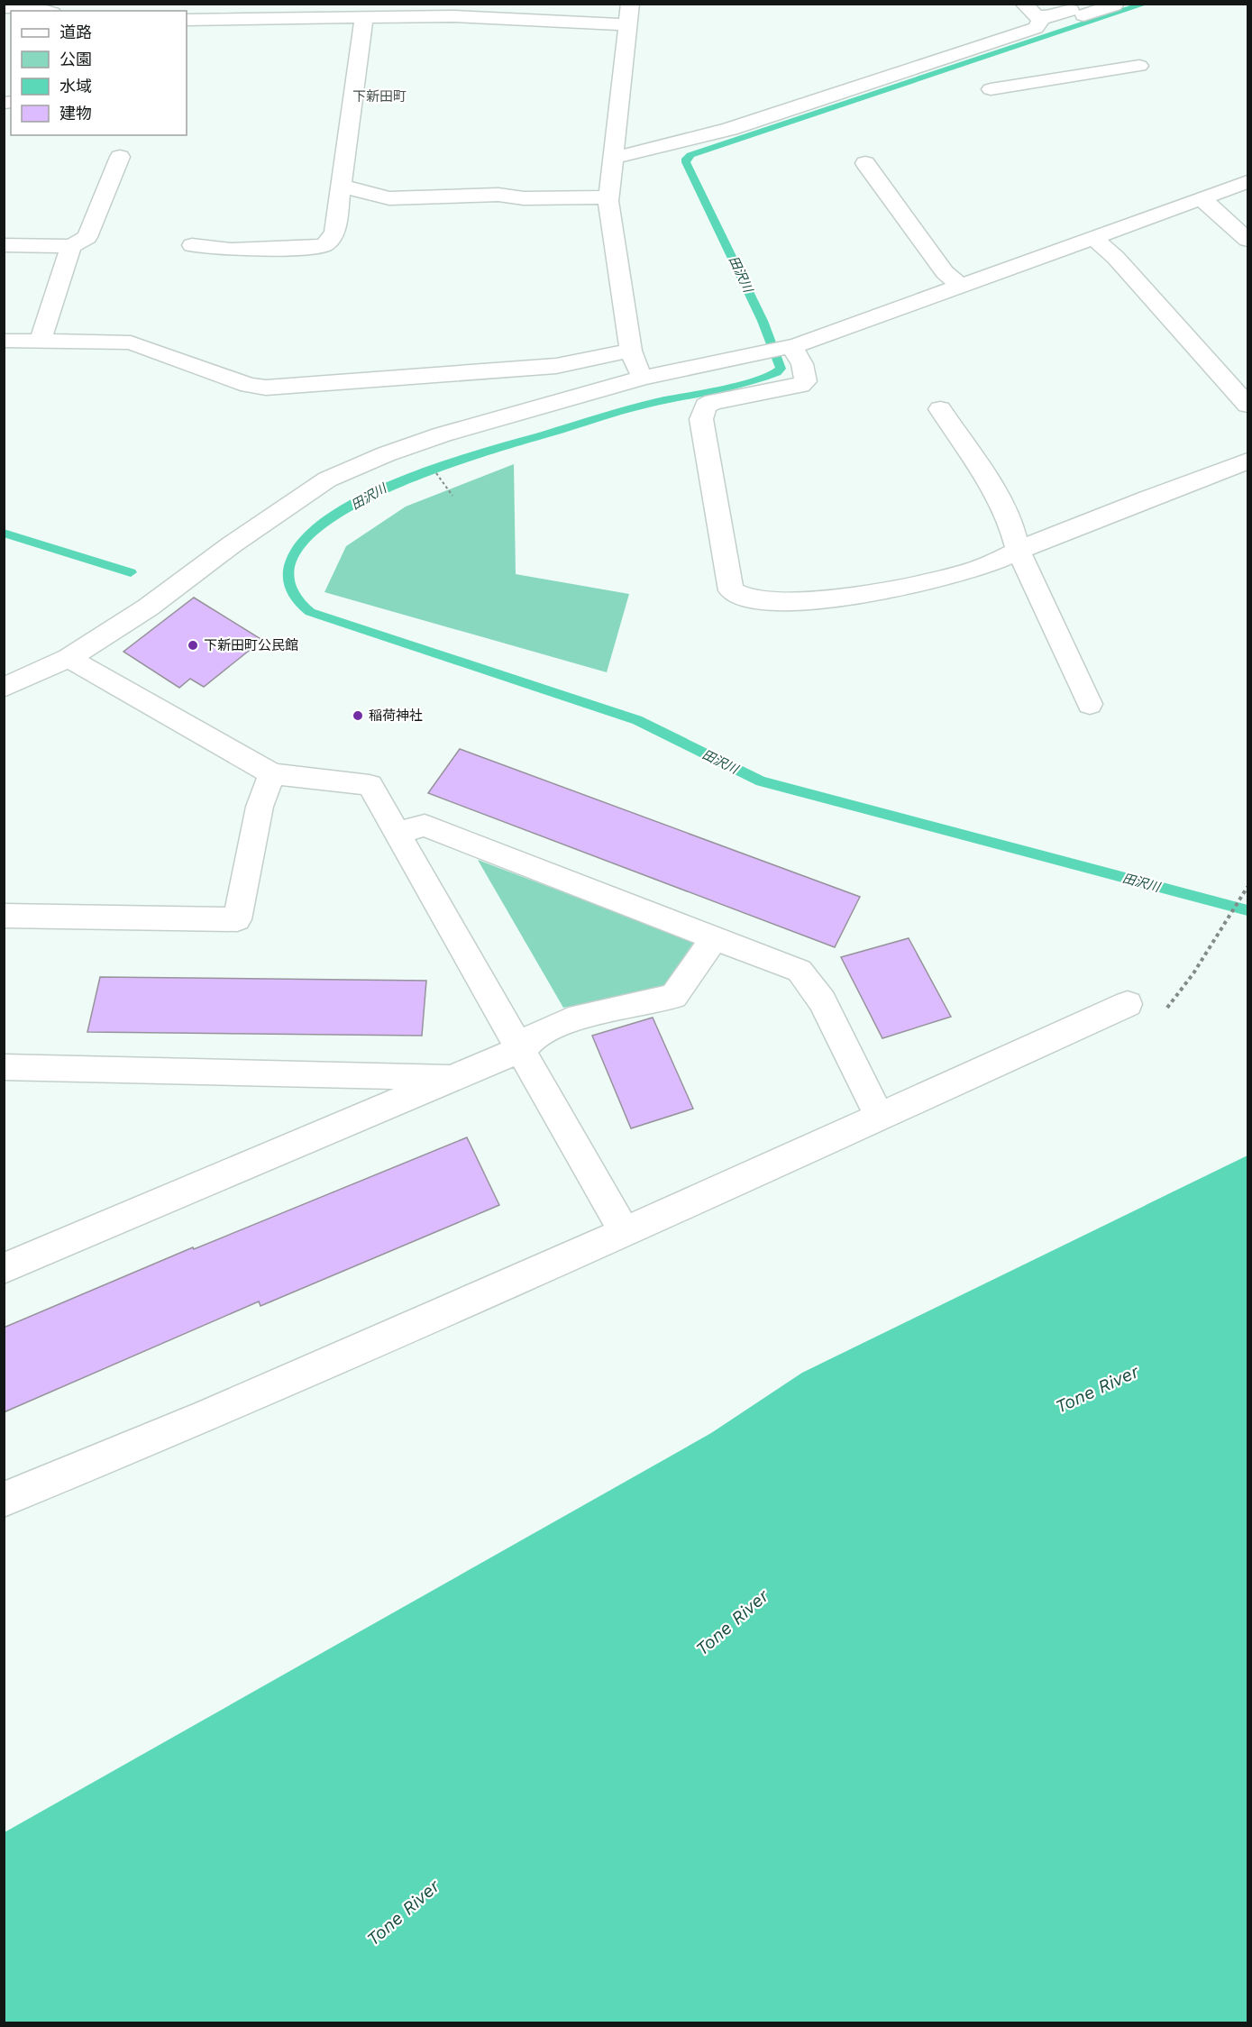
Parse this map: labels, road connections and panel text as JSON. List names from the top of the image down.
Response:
{
  "districts": ["下新田町"],
  "water": ["田沢川", "Tone River"],
  "places": ["下新田町公民館", "稲荷神社"],
  "legend": [
    "道路",
    "公園",
    "水域",
    "建物"
  ]
}
